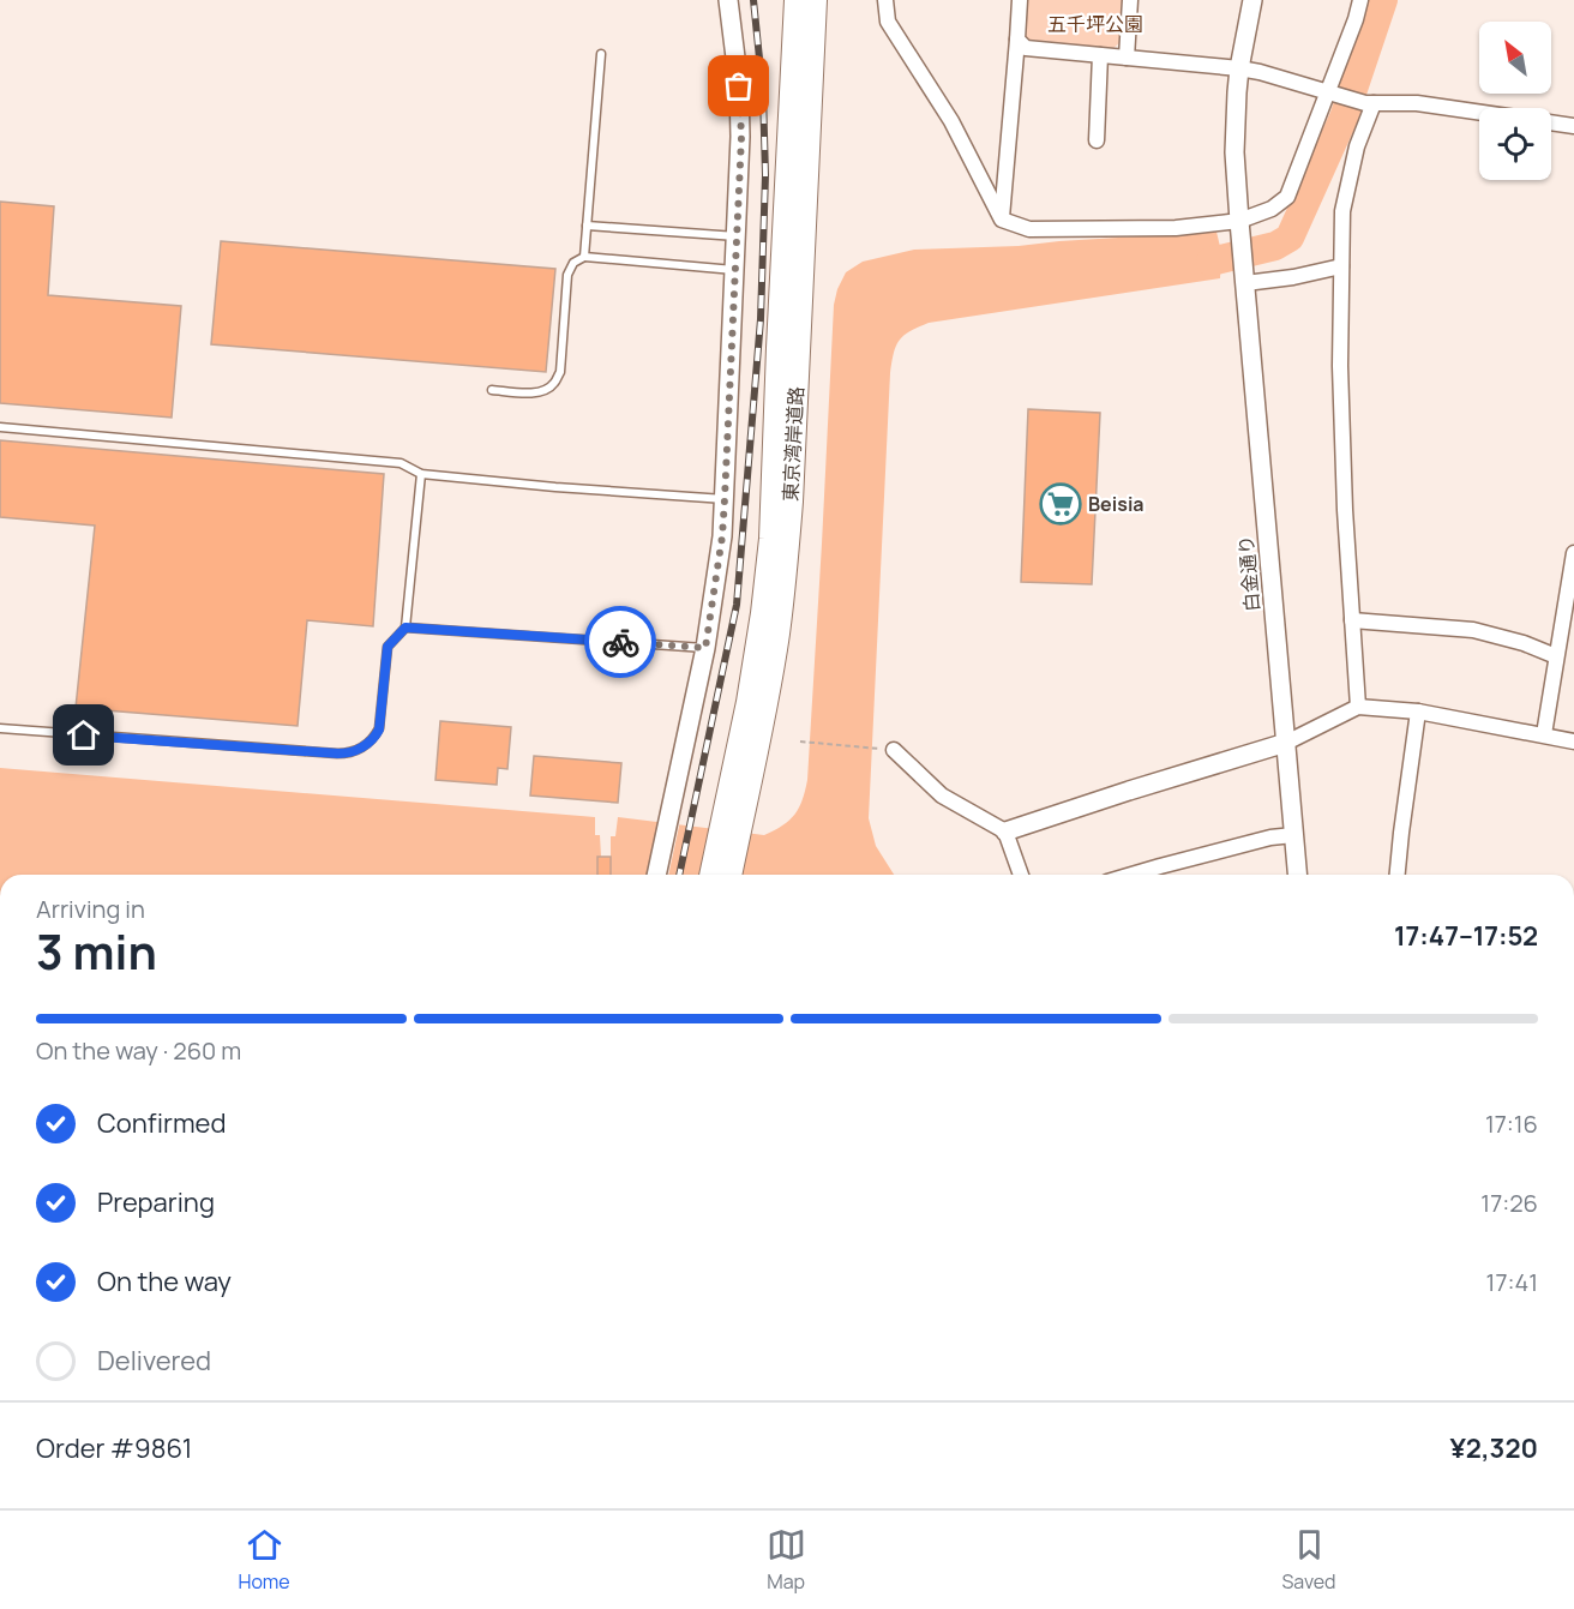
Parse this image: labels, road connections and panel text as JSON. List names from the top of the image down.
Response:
{
  "streets": {
    "highway": ["東京湾岸道路"],
    "street": ["白金通り"]
  },
  "parks": ["五千坪公園"],
  "places": {
    "supermarket": ["Beisia"]
  },
  "north": "top left",
  "page": {
    "heading": ["3 min", "Arriving in", "17:47–17:52"],
    "panel": ["Order #9861", "¥2,320"],
    "bar": "On the way · 260 m",
    "list": [
      ["Confirmed", "17:16"],
      ["Preparing", "17:26"],
      ["On the way", "17:41"],
      "Delivered"
    ],
    "tabs": ["Home", "Map", "Saved"]
  }
}
